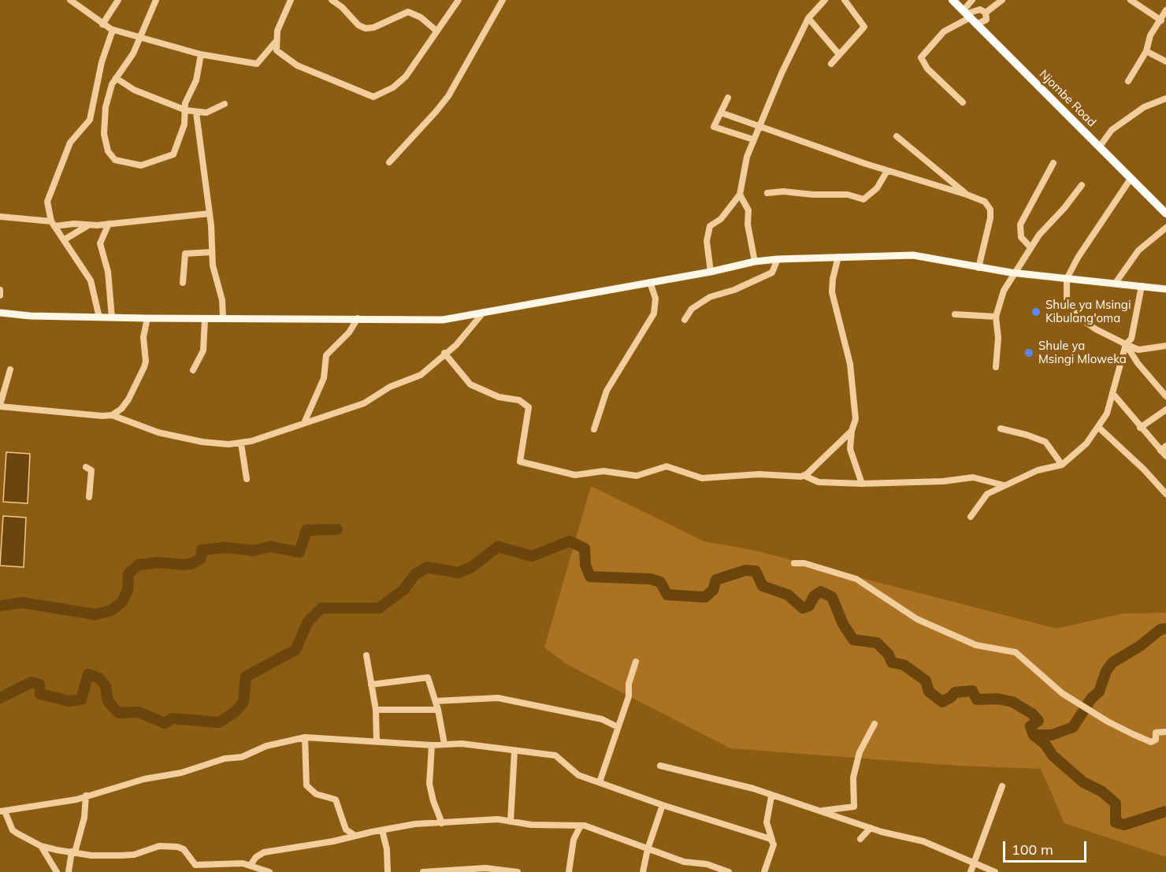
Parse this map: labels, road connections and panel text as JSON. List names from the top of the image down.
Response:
{
  "streets": {
    "highway": ["Njombe Road"]
  },
  "places": ["Shule ya Msingi Kibulang'oma", "Shule ya Msingi Mloweka"],
  "scale_bar": "100 m"
}
